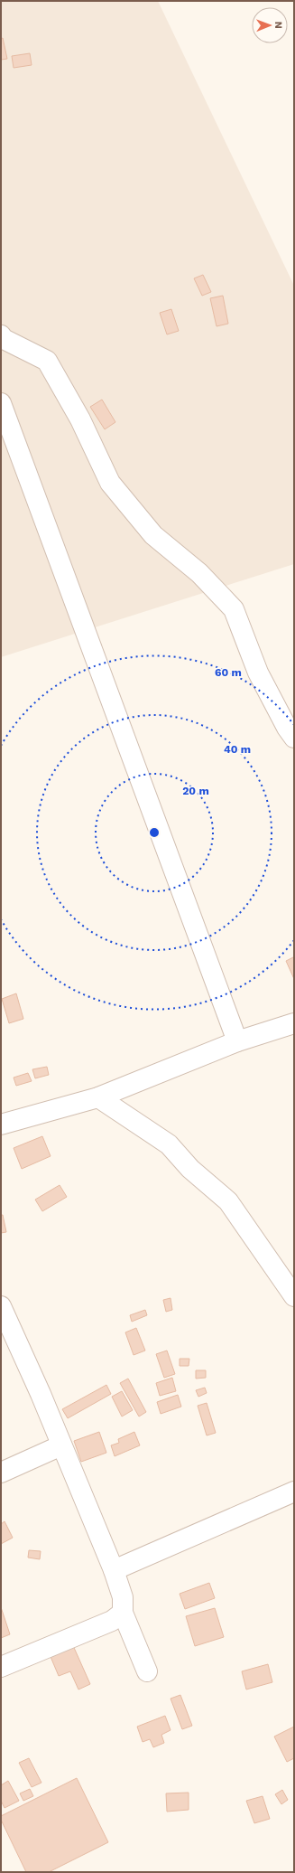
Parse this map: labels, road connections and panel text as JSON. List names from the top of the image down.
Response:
{
  "north": "right",
  "rings": ["60 m", "40 m", "20 m"]
}
